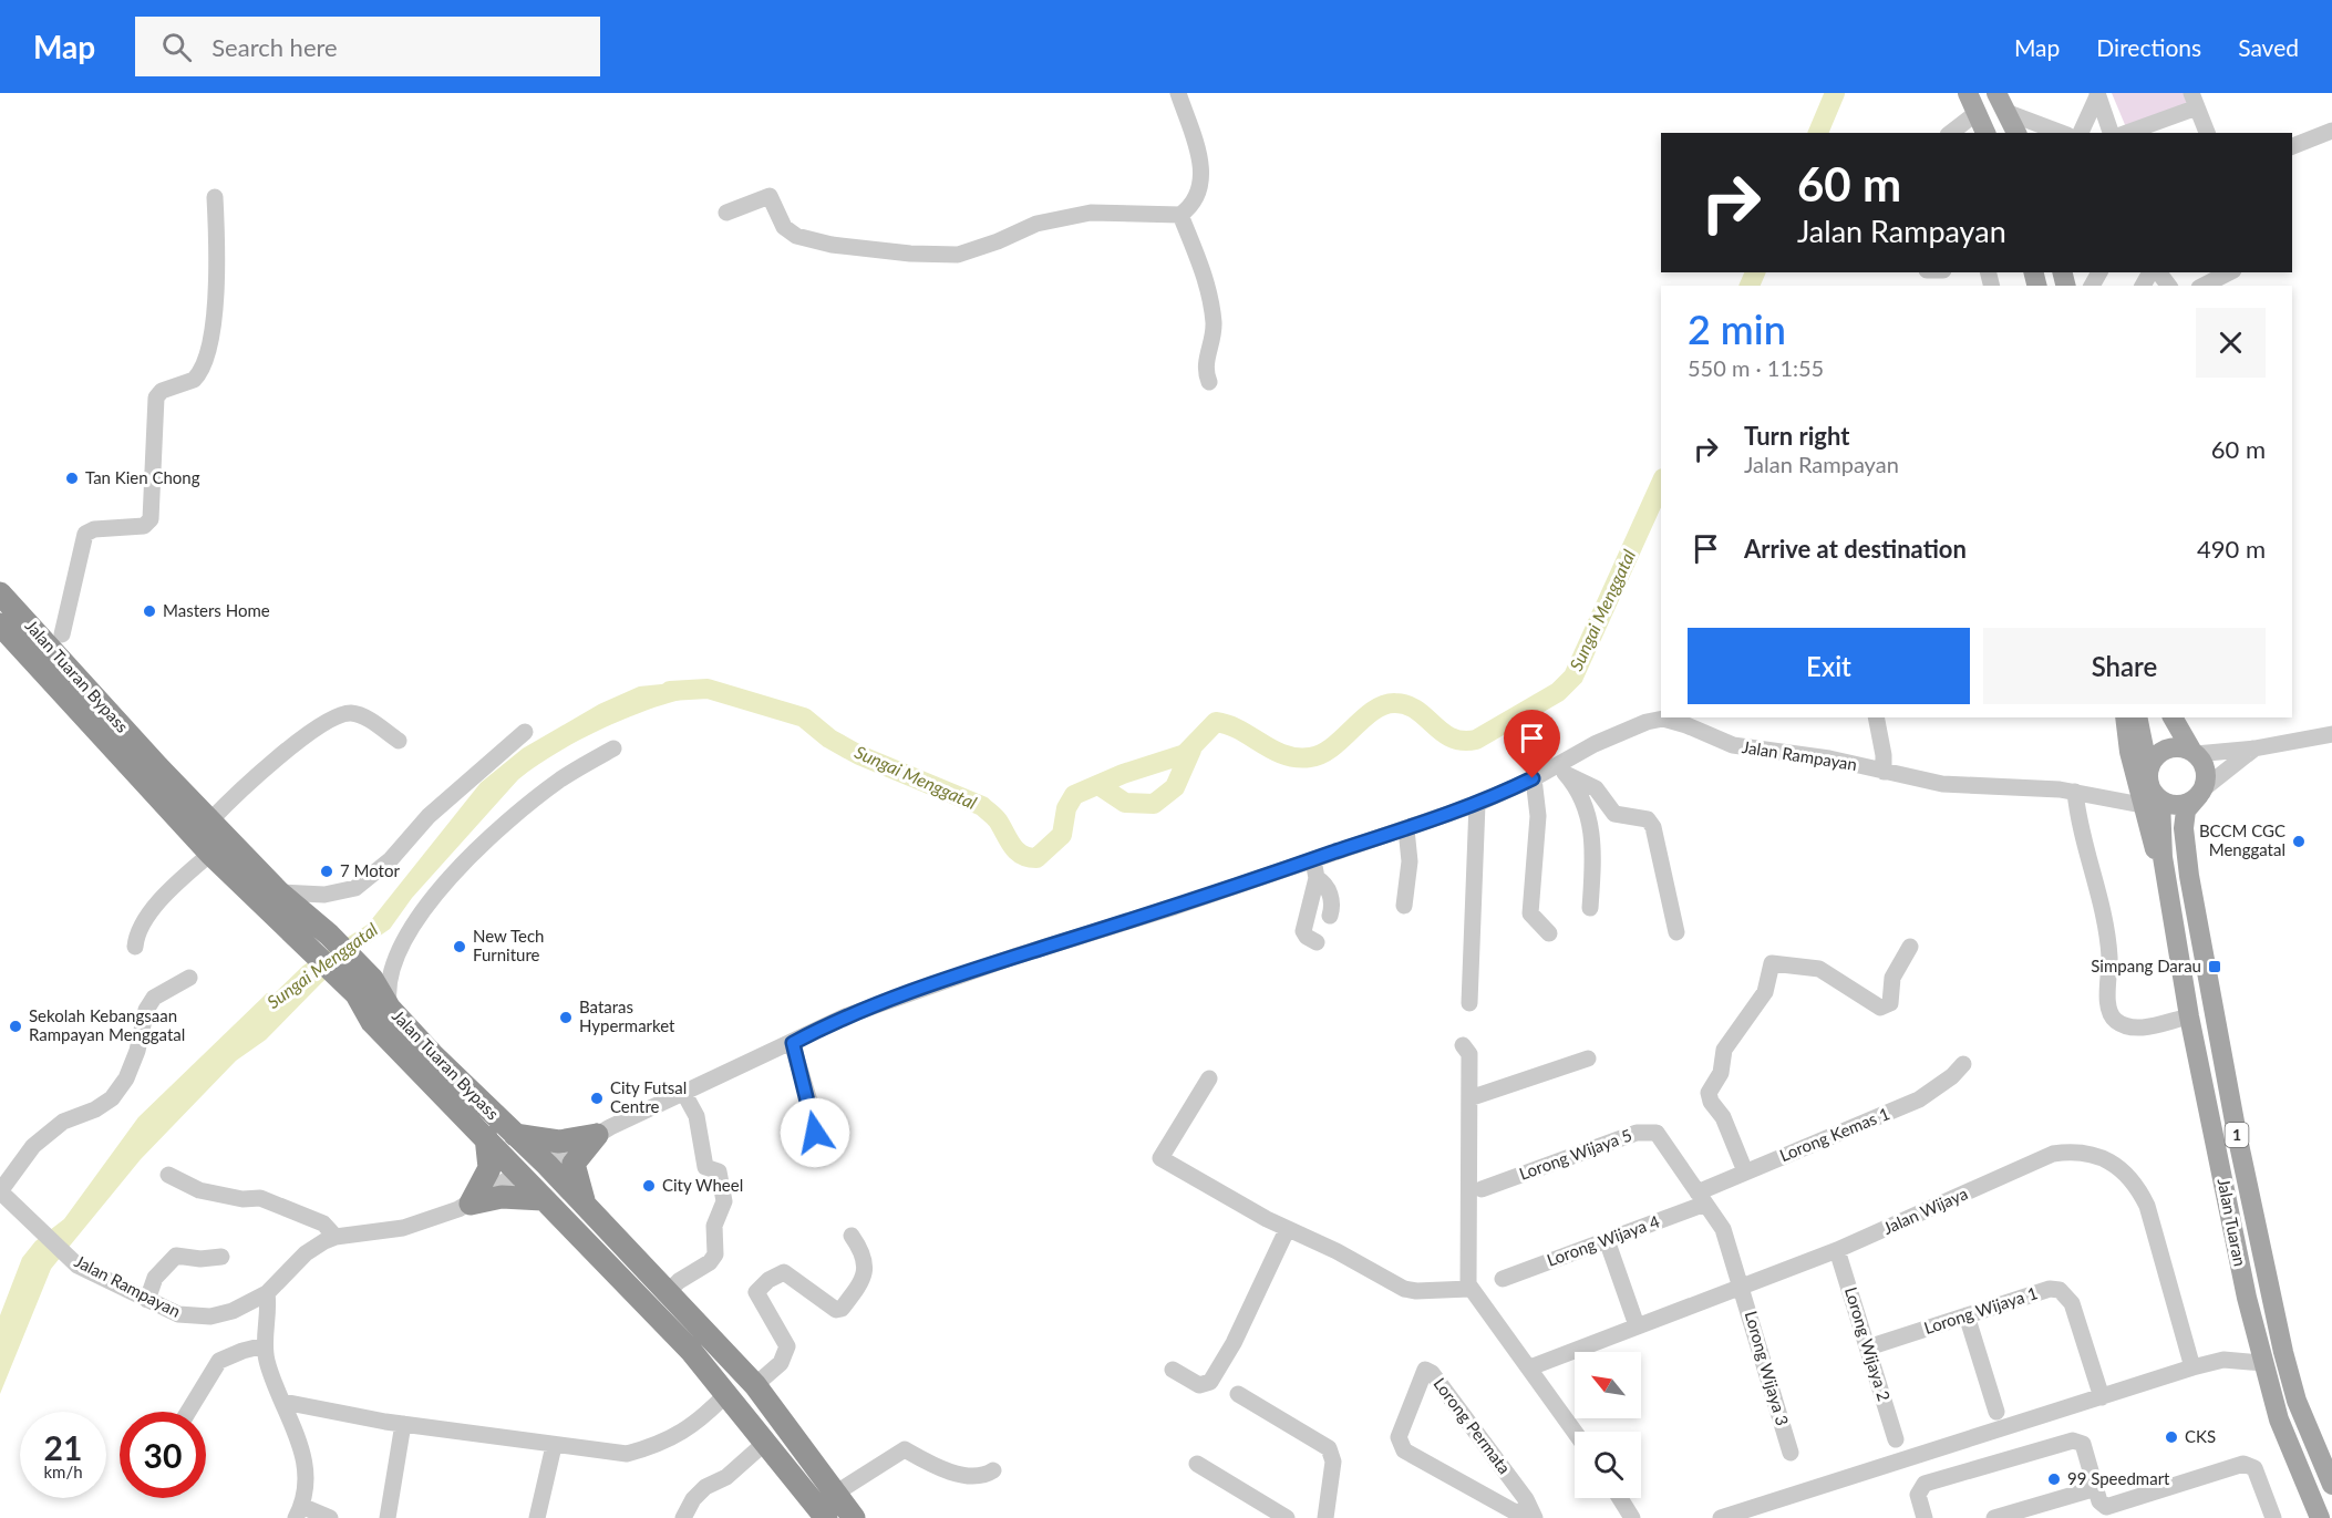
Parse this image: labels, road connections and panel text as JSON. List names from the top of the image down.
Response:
{
  "streets": {
    "highway": ["Jalan Tuaran Bypass"],
    "main road": ["1", "Jalan Tuaran"],
    "street": [
      "Jalan Rampayan",
      "Lorong Kemas 1",
      "Lorong Wijaya 5",
      "Jalan Wijaya",
      "Lorong Wijaya 4",
      "Lorong Wijaya 1",
      "Lorong Wijaya 2",
      "Lorong Wijaya 3",
      "Lorong Permata"
    ]
  },
  "crossings": [
    ["Jalan Tuaran Bypass", "Jalan Rampayan"],
    ["Jalan Rampayan", "Jalan Tuaran"],
    ["Lorong Kemas 1", "Lorong Wijaya 5"],
    ["Lorong Kemas 1", "Lorong Wijaya 4"],
    ["Lorong Wijaya 5", "Jalan Wijaya"],
    ["Lorong Wijaya 5", "Lorong Wijaya 4"],
    ["Lorong Wijaya 5", "Lorong Wijaya 3"],
    ["Jalan Wijaya", "Lorong Wijaya 2"],
    ["Jalan Wijaya", "Lorong Wijaya 3"],
    ["Lorong Wijaya 1", "Lorong Wijaya 2"]
  ],
  "water": ["Sungai Menggatal"],
  "places": {
    "other": [
      "Tan Kien Chong",
      "Masters Home",
      "BCCM CGC Menggatal",
      "7 Motor",
      "New Tech Furniture",
      "Bataras Hypermarket",
      "Sekolah Kebangsaan Rampayan Menggatal",
      "City Futsal Centre",
      "City Wheel",
      "CKS",
      "99 Speedmart"
    ],
    "transit": ["Simpang Darau"]
  },
  "north": "top left",
  "page": {
    "header": "Map",
    "search": "Search here",
    "nav": ["Map", "Directions", "Saved"],
    "turn": ["60 m", "Jalan Rampayan"],
    "heading": ["2 min", "550 m · 11:55"],
    "list": [
      {
        "name": "Turn right",
        "note": "Jalan Rampayan",
        "value": "60 m"
      },
      {
        "name": "Arrive at destination",
        "value": "490 m"
      }
    ],
    "buttons": ["Exit", "Share"],
    "speed": "21 km/h",
    "limit": "30"
  }
}
